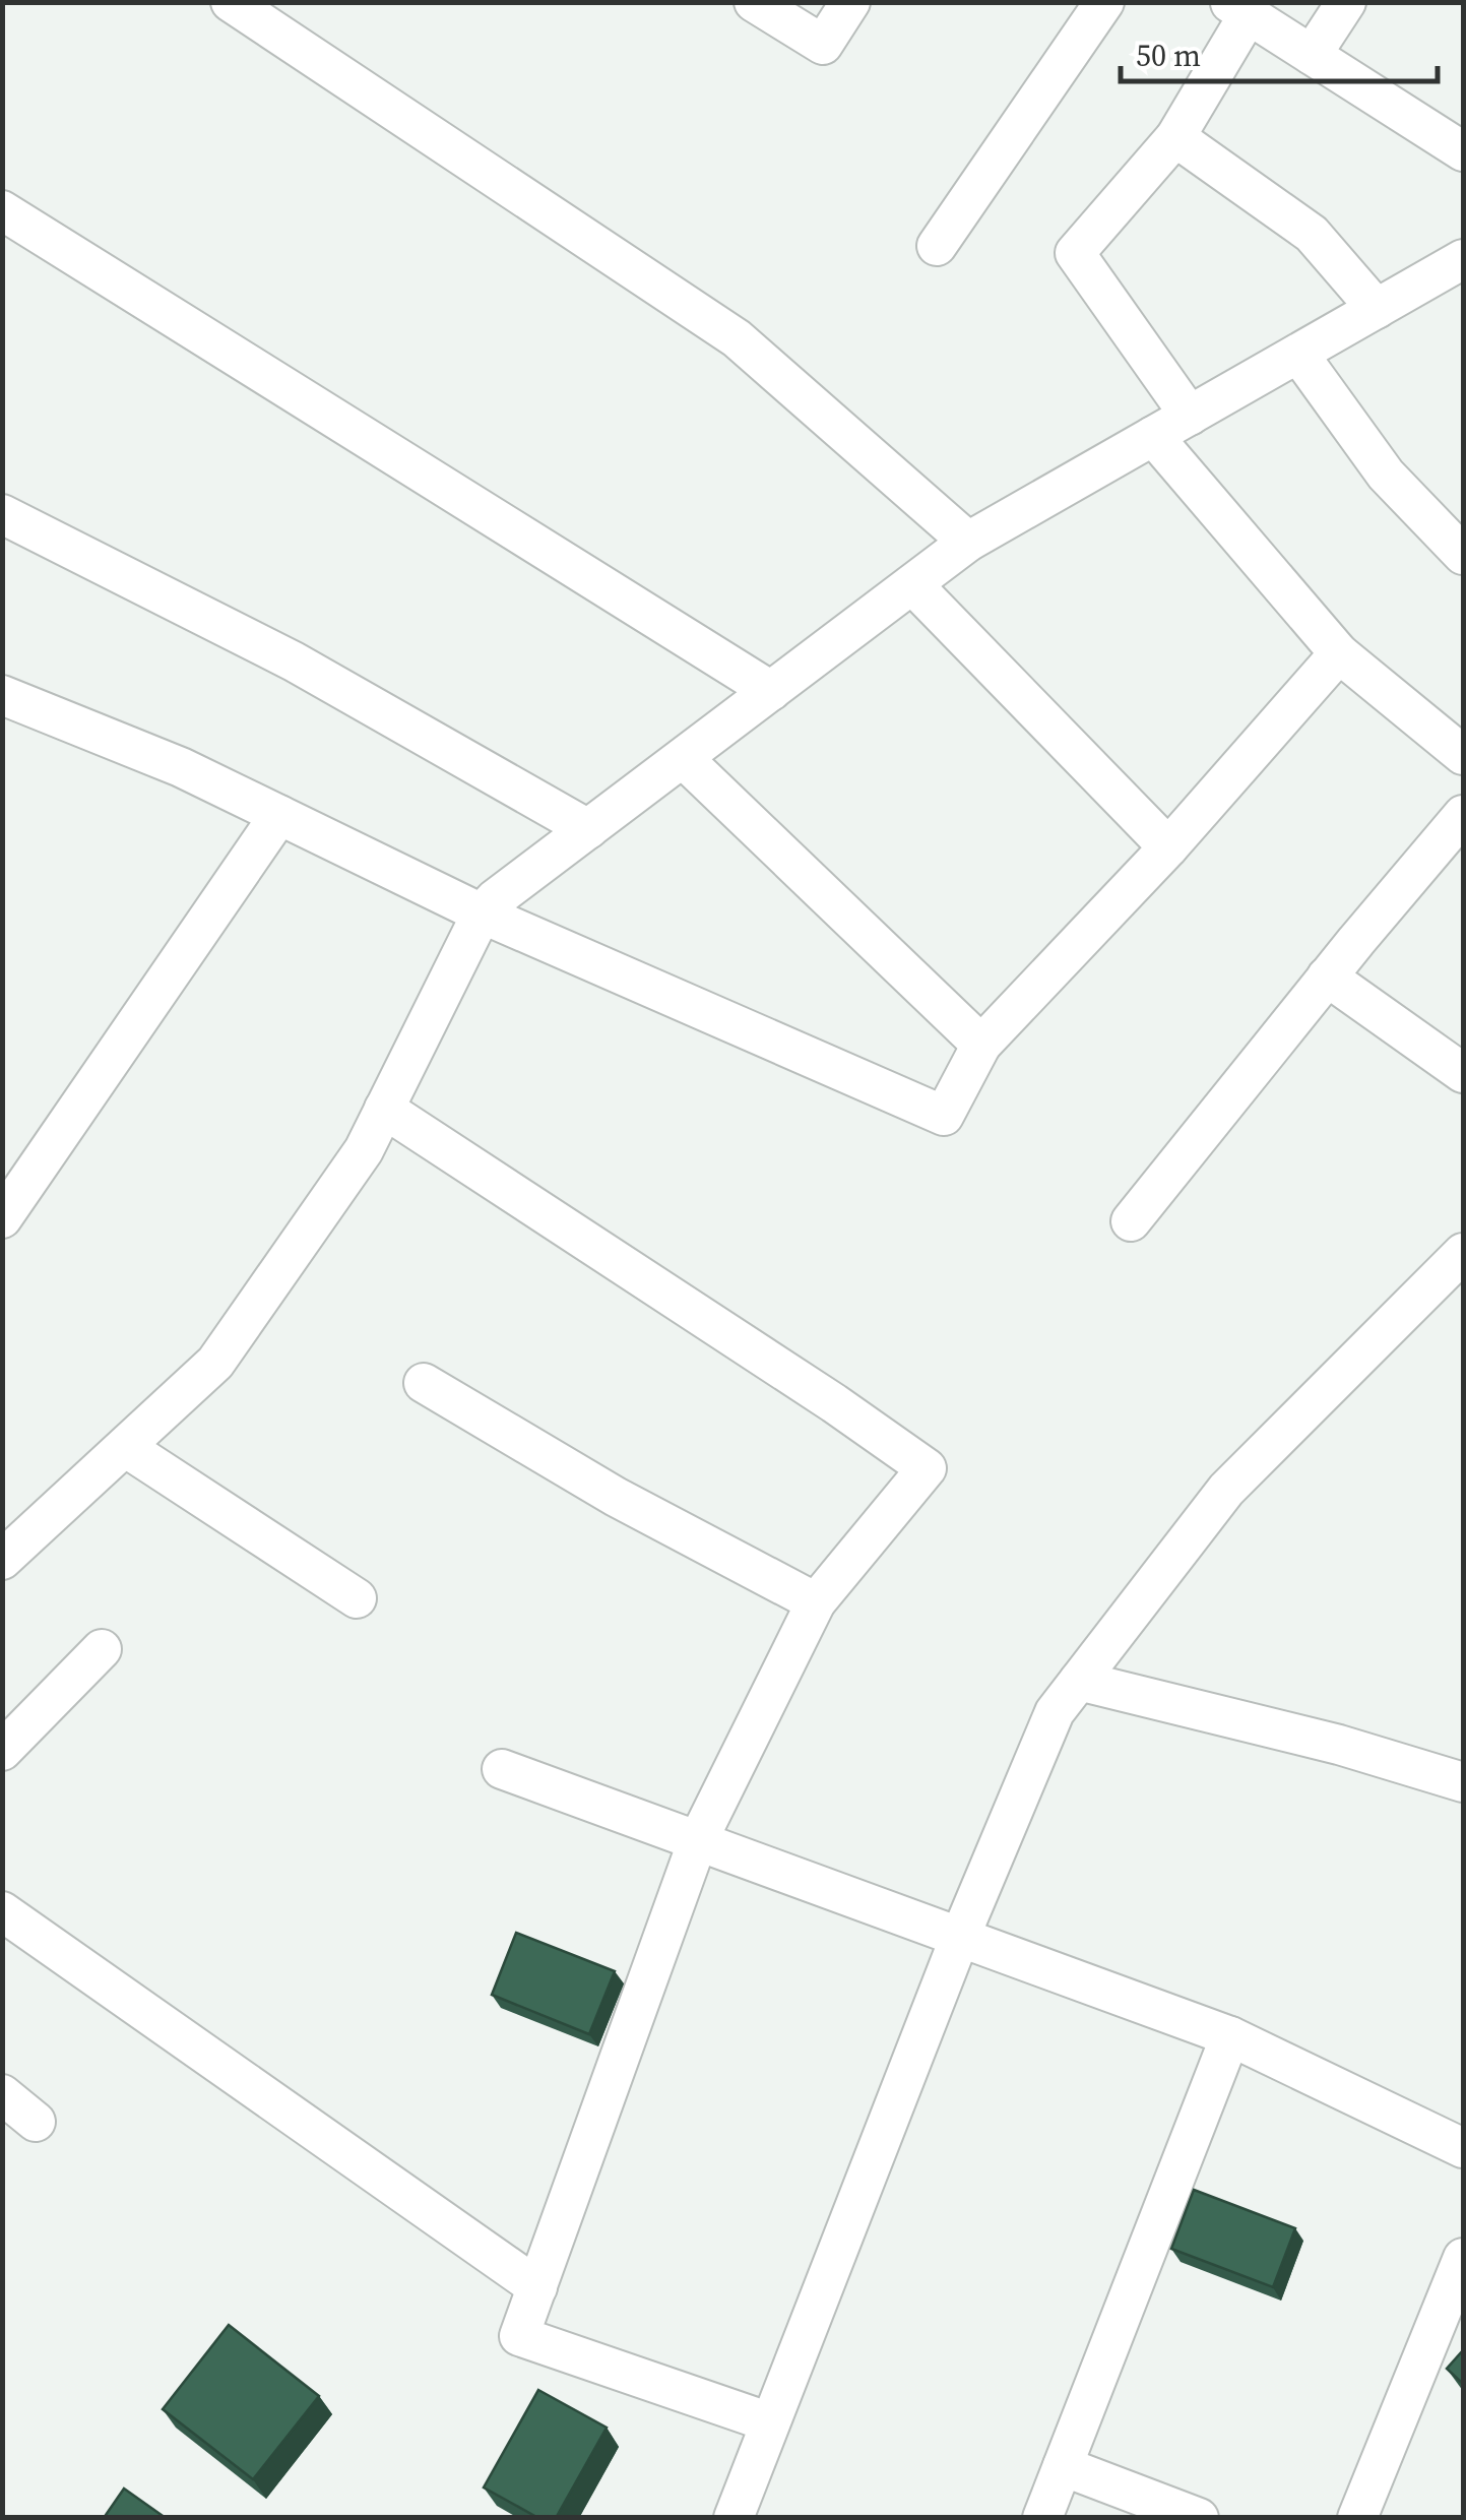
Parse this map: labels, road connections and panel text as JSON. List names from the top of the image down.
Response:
{
  "scale_bar": "50 m"
}
